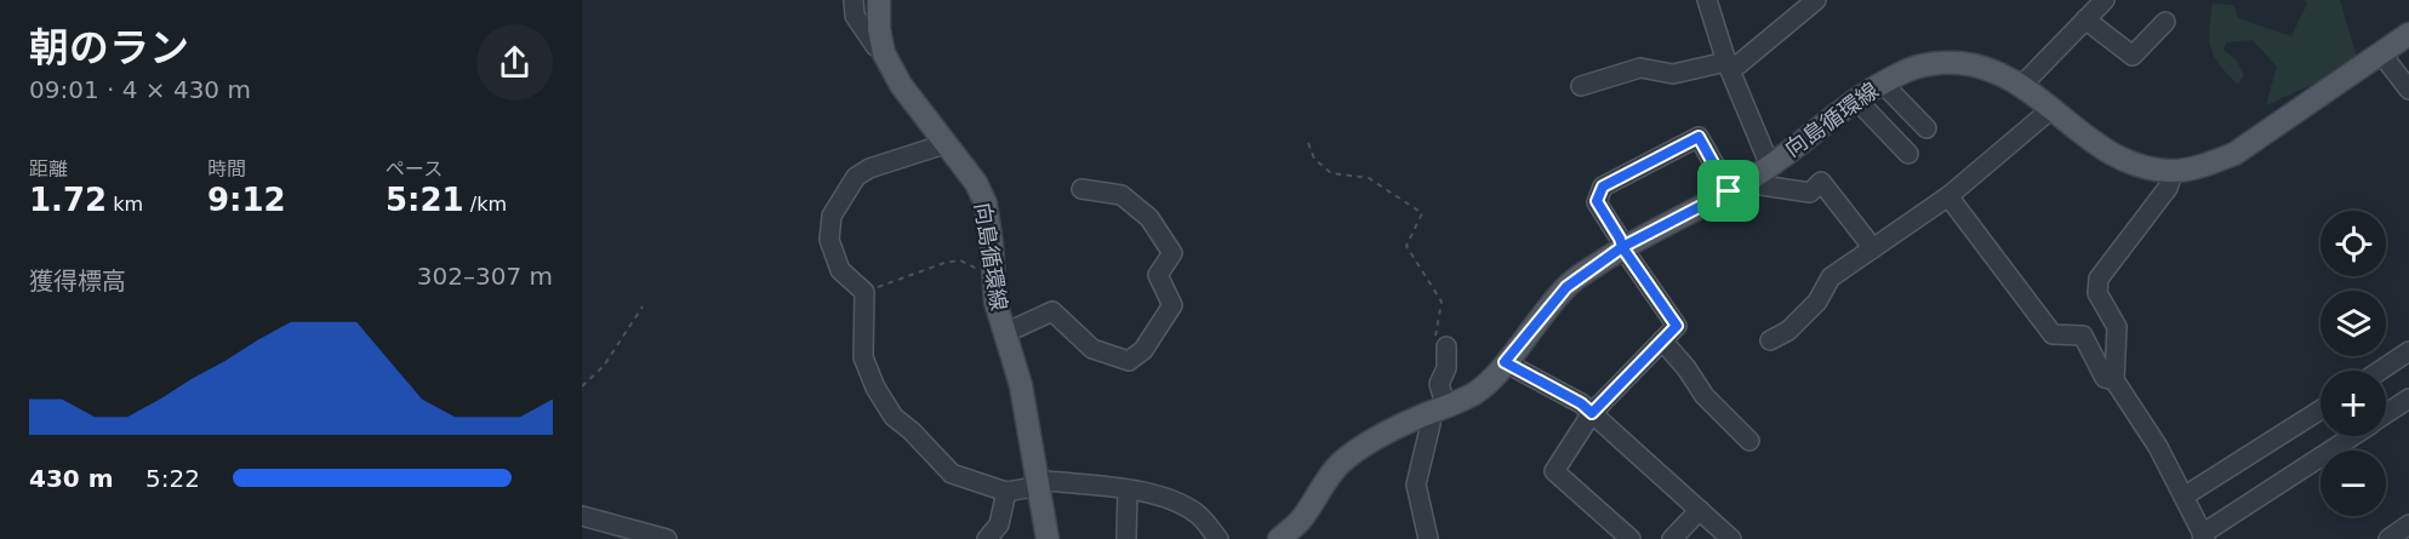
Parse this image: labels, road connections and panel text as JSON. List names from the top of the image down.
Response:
{
  "streets": {
    "main road": ["向島循環線"]
  },
  "page": {
    "heading": ["朝のラン", "09:01 · 4 × 430 m"],
    "stats": [
      ["距離", "1.72 km"],
      ["時間", "9:12"],
      ["ペース", "5:21 /km"]
    ],
    "map_buttons": ["+", "−"],
    "chart": ["獲得標高", "302–307 m"],
    "list": [
      {
        "name": "430 m",
        "note": "5:22"
      }
    ]
  }
}
